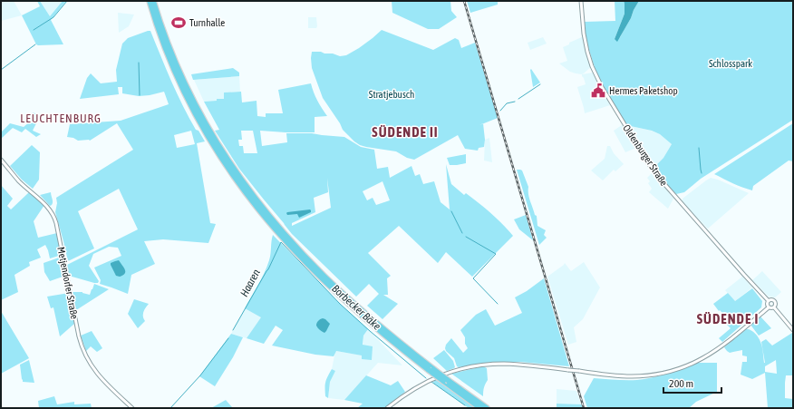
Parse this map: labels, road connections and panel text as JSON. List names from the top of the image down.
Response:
{
  "streets": {
    "street": ["Oldenburger Straße", "Metjendorfer Straße"]
  },
  "districts": ["LEUCHTENBURG", "SÜDENDE II", "SÜDENDE I"],
  "water": ["Haaren", "Borbecker Bäke"],
  "parks": ["Schlosspark", "Stratjebusch"],
  "places": {
    "sports": ["Turnhalle"],
    "public building": ["Hermes Paketshop"]
  },
  "scale_bar": "200 m"
}
